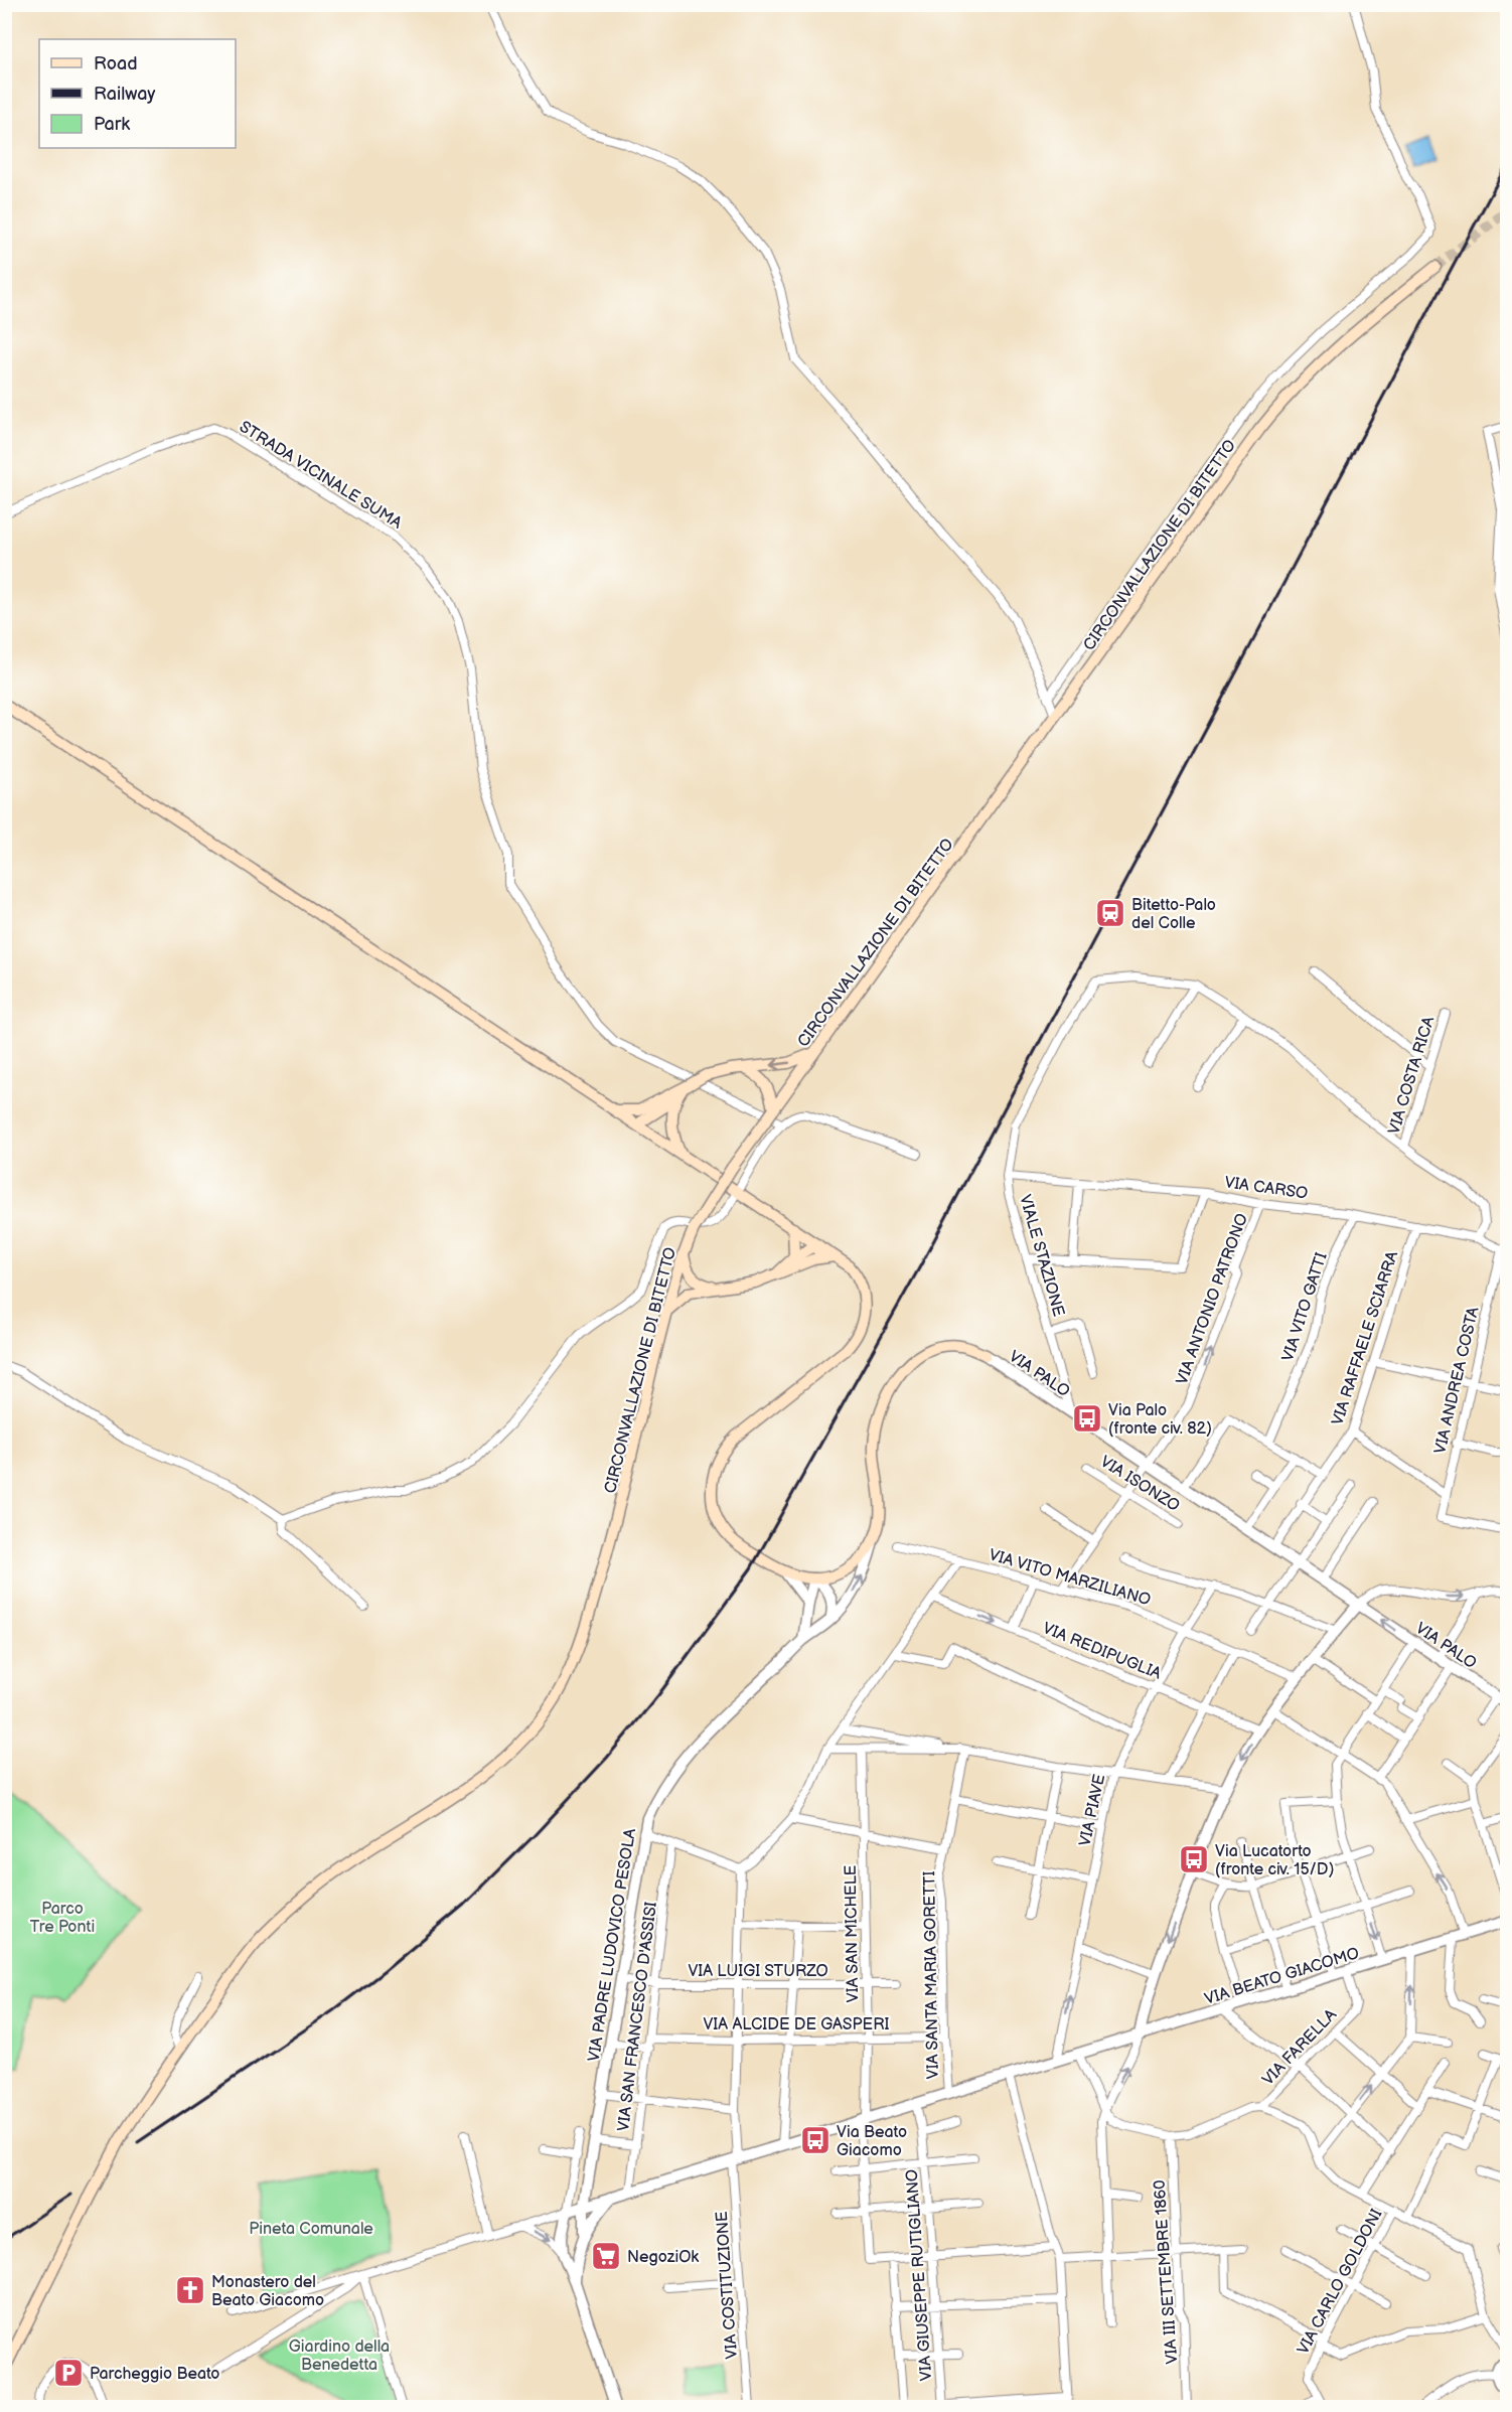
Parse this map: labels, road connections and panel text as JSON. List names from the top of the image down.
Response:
{
  "streets": {
    "main road": ["CIRCONVALLAZIONE DI BITETTO", "VIA PALO"],
    "street": [
      "STRADA VICINALE SUMA",
      "VIA COSTA RICA",
      "VIA CARSO",
      "VIALE STAZIONE",
      "VIA ANTONIO PATRONO",
      "VIA VITO GATTI",
      "VIA RAFFAELE SCIARRA",
      "VIA ANDREA COSTA",
      "VIA ISONZO",
      "VIA VITO MARZILIANO",
      "VIA REDIPUGLIA",
      "VIA PIAVE",
      "VIA SAN MICHELE",
      "VIA PADRE LUDOVICO PESOLA",
      "VIA LUIGI STURZO",
      "VIA SANTA MARIA GORETTI",
      "VIA BEATO GIACOMO",
      "VIA SAN FRANCESCO D'ASSISI",
      "VIA ALCIDE DE GASPERI",
      "VIA FARELLA",
      "VIA III SETTEMBRE 1860",
      "VIA GIUSEPPE RUTIGLIANO",
      "VIA CARLO GOLDONI",
      "VIA COSTITUZIONE"
    ]
  },
  "crossings": [
    ["VIA CARSO", "VIALE STAZIONE"],
    ["VIA CARSO", "VIA ANTONIO PATRONO"],
    ["VIA CARSO", "VIA VITO GATTI"],
    ["VIA CARSO", "VIA RAFFAELE SCIARRA"],
    ["VIA CARSO", "VIA ANDREA COSTA"],
    ["VIALE STAZIONE", "VIA PALO"],
    ["VIA ANTONIO PATRONO", "VIA PALO"],
    ["VIA ANTONIO PATRONO", "VIA ISONZO"],
    ["VIA ANTONIO PATRONO", "VIA VITO MARZILIANO"],
    ["VIA RAFFAELE SCIARRA", "VIA PALO"],
    ["VIA PALO", "VIA PADRE LUDOVICO PESOLA"],
    ["VIA VITO MARZILIANO", "VIA PIAVE"],
    ["VIA REDIPUGLIA", "VIA PIAVE"],
    ["VIA PIAVE", "VIA BEATO GIACOMO"],
    ["VIA SAN MICHELE", "VIA LUIGI STURZO"],
    ["VIA SAN MICHELE", "VIA BEATO GIACOMO"],
    ["VIA SAN MICHELE", "VIA ALCIDE DE GASPERI"],
    ["VIA PADRE LUDOVICO PESOLA", "VIA LUIGI STURZO"],
    ["VIA PADRE LUDOVICO PESOLA", "VIA BEATO GIACOMO"],
    ["VIA PADRE LUDOVICO PESOLA", "VIA ALCIDE DE GASPERI"],
    ["VIA LUIGI STURZO", "VIA SAN FRANCESCO D'ASSISI"],
    ["VIA LUIGI STURZO", "VIA COSTITUZIONE"],
    ["VIA SANTA MARIA GORETTI", "VIA BEATO GIACOMO"],
    ["VIA SANTA MARIA GORETTI", "VIA ALCIDE DE GASPERI"],
    ["VIA BEATO GIACOMO", "VIA SAN FRANCESCO D'ASSISI"],
    ["VIA BEATO GIACOMO", "VIA FARELLA"],
    ["VIA BEATO GIACOMO", "VIA GIUSEPPE RUTIGLIANO"],
    ["VIA BEATO GIACOMO", "VIA COSTITUZIONE"],
    ["VIA SAN FRANCESCO D'ASSISI", "VIA ALCIDE DE GASPERI"],
    ["VIA ALCIDE DE GASPERI", "VIA COSTITUZIONE"]
  ],
  "one_way": ["VIA ANTONIO PATRONO"],
  "parks": ["Parco Tre Ponti", "Pineta Comunale", "Giardino della Benedetta"],
  "places": {
    "station": ["Bitetto-Palo del Colle"],
    "bus stop": ["Via Palo (fronte civ. 82)", "Via Lucatorto (fronte civ. 15/D)", "Via Beato Giacomo"],
    "supermarket": ["NegoziOk"],
    "church": ["Monastero del Beato Giacomo"],
    "parking": ["Parcheggio Beato"]
  },
  "legend": ["Road", "Railway", "Park"]
}
